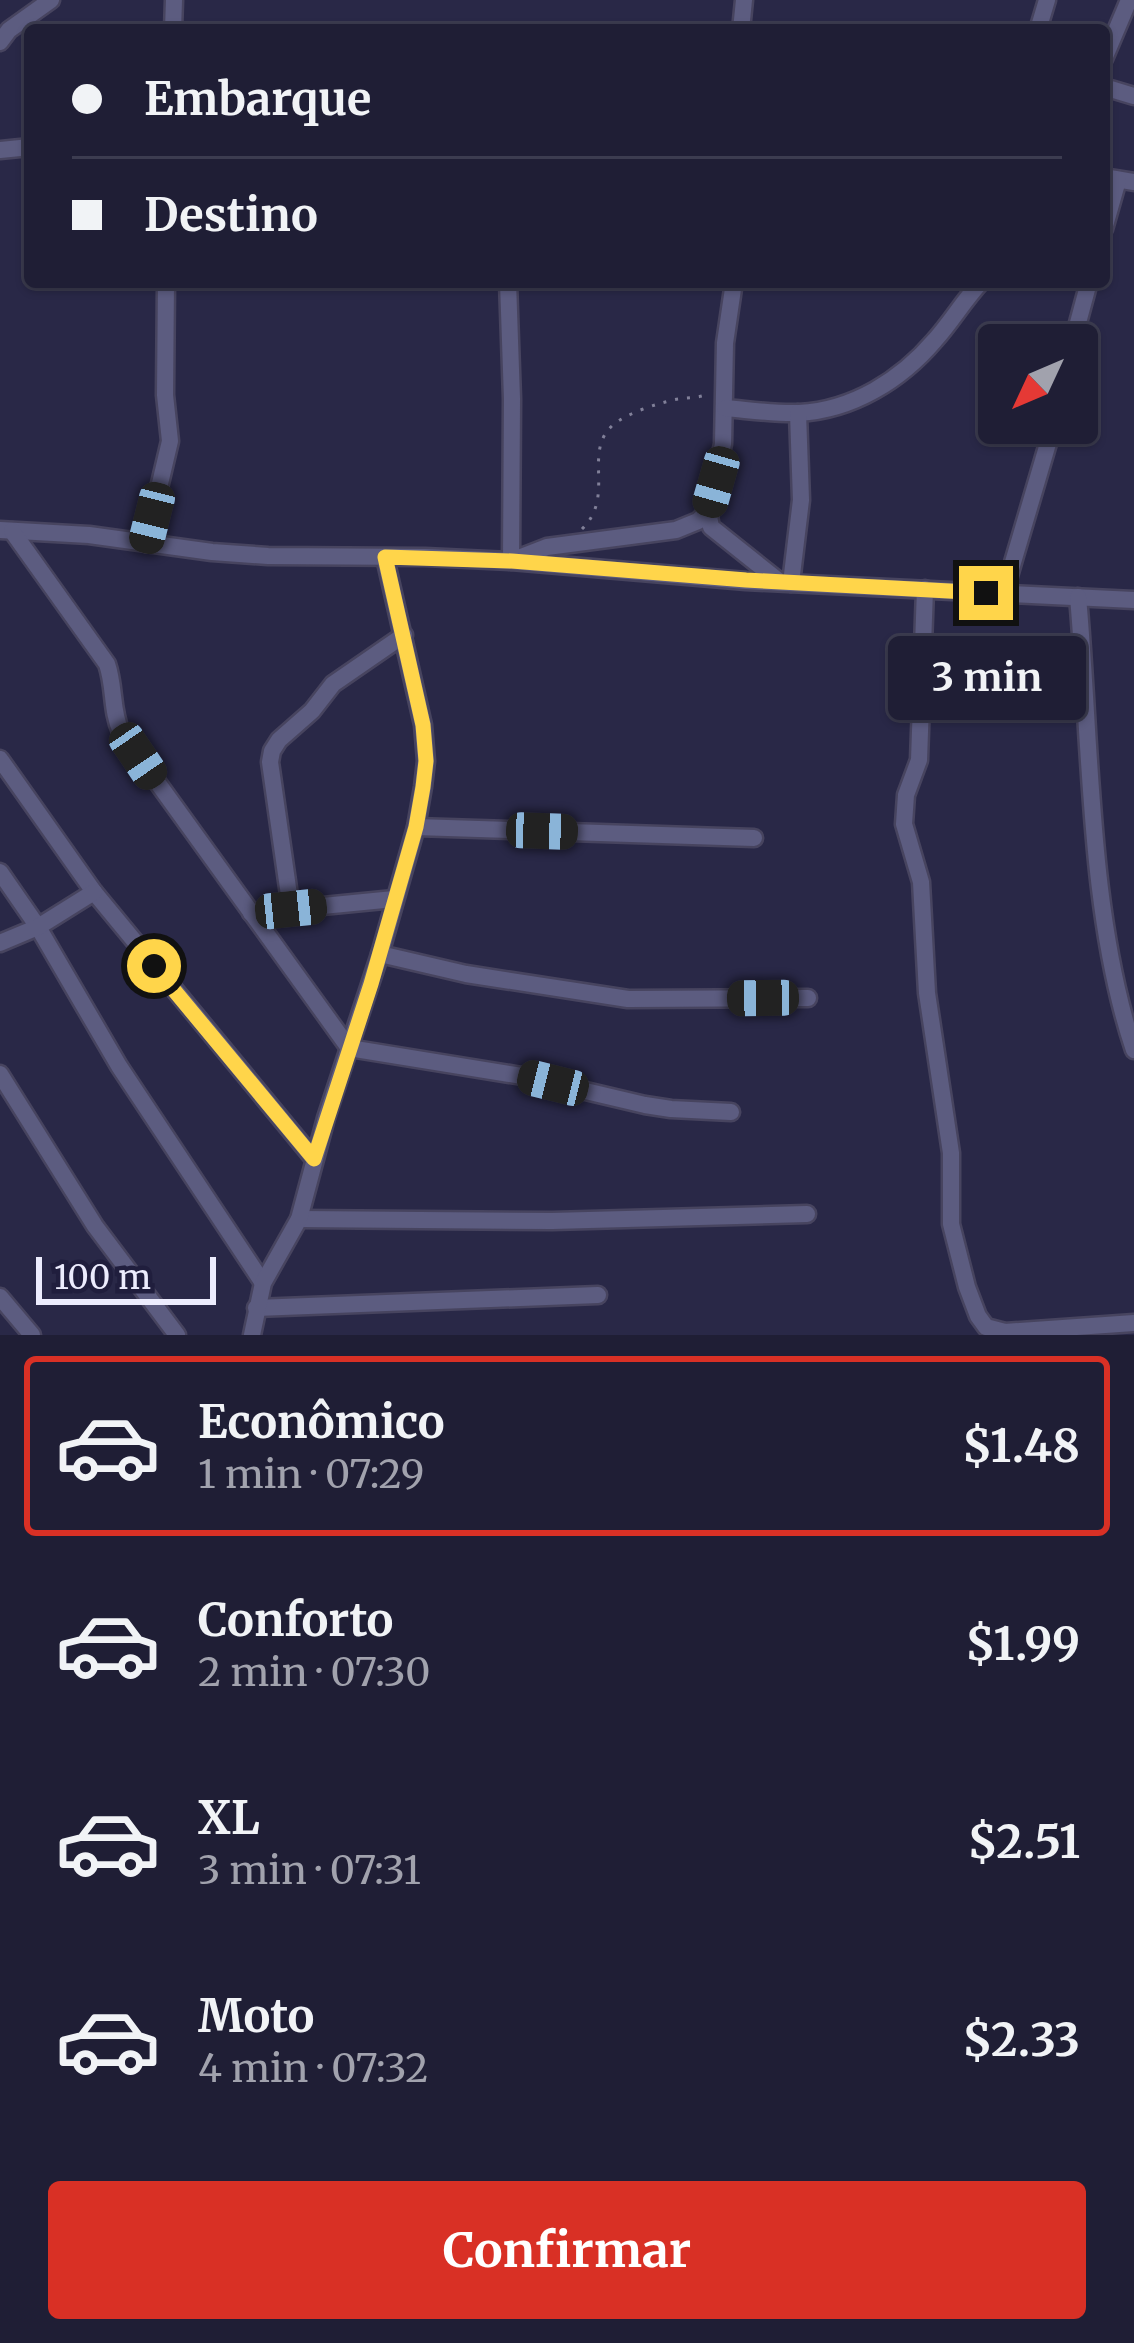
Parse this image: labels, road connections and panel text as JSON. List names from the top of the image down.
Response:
{
  "scale_bar": "100 m",
  "north": "bottom left",
  "page": {
    "banner": ["Embarque", "Destino"],
    "bubble": "3 min",
    "scale": "100 m",
    "list": [
      {
        "name": "Econômico",
        "note": "1 min · 07:29",
        "value": "$1.48"
      },
      {
        "name": "Conforto",
        "note": "2 min · 07:30",
        "value": "$1.99"
      },
      {
        "name": "XL",
        "note": "3 min · 07:31",
        "value": "$2.51"
      },
      {
        "name": "Moto",
        "note": "4 min · 07:32",
        "value": "$2.33"
      }
    ],
    "buttons": "Confirmar"
  }
}
